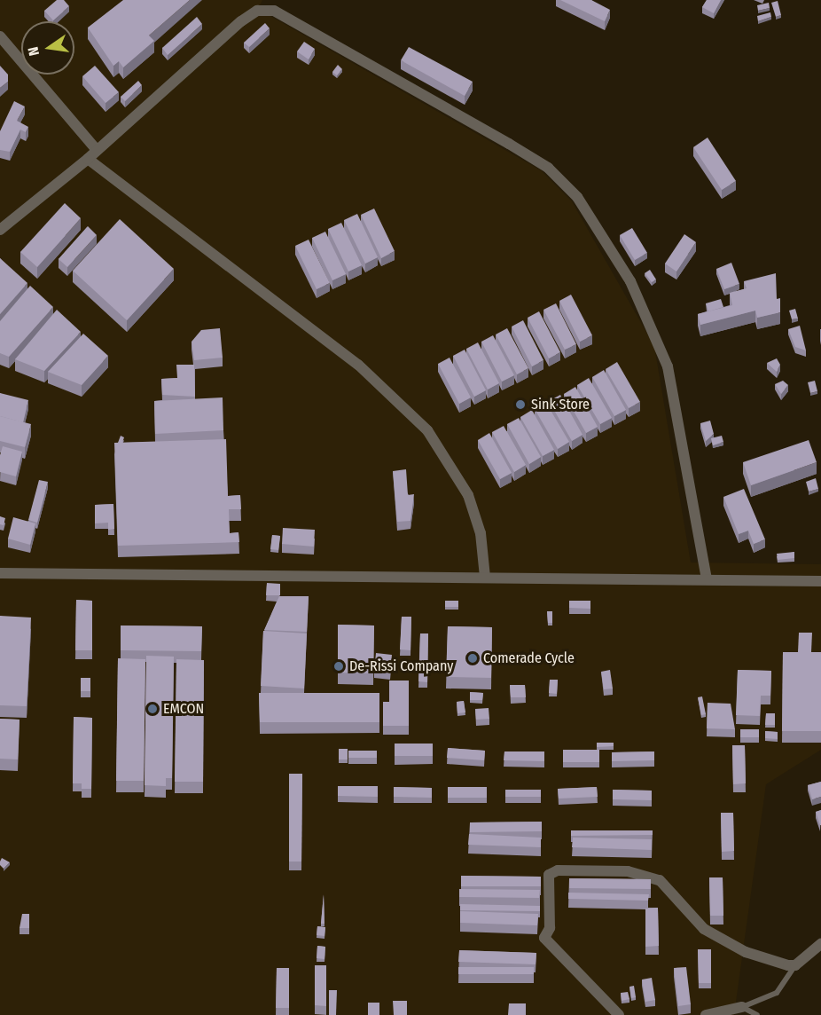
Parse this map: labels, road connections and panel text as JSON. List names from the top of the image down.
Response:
{
  "places": [
    "Sink Store",
    "Comerade Cycle",
    "De-Rissi Company",
    "EMCON"
  ],
  "north": "left"
}
